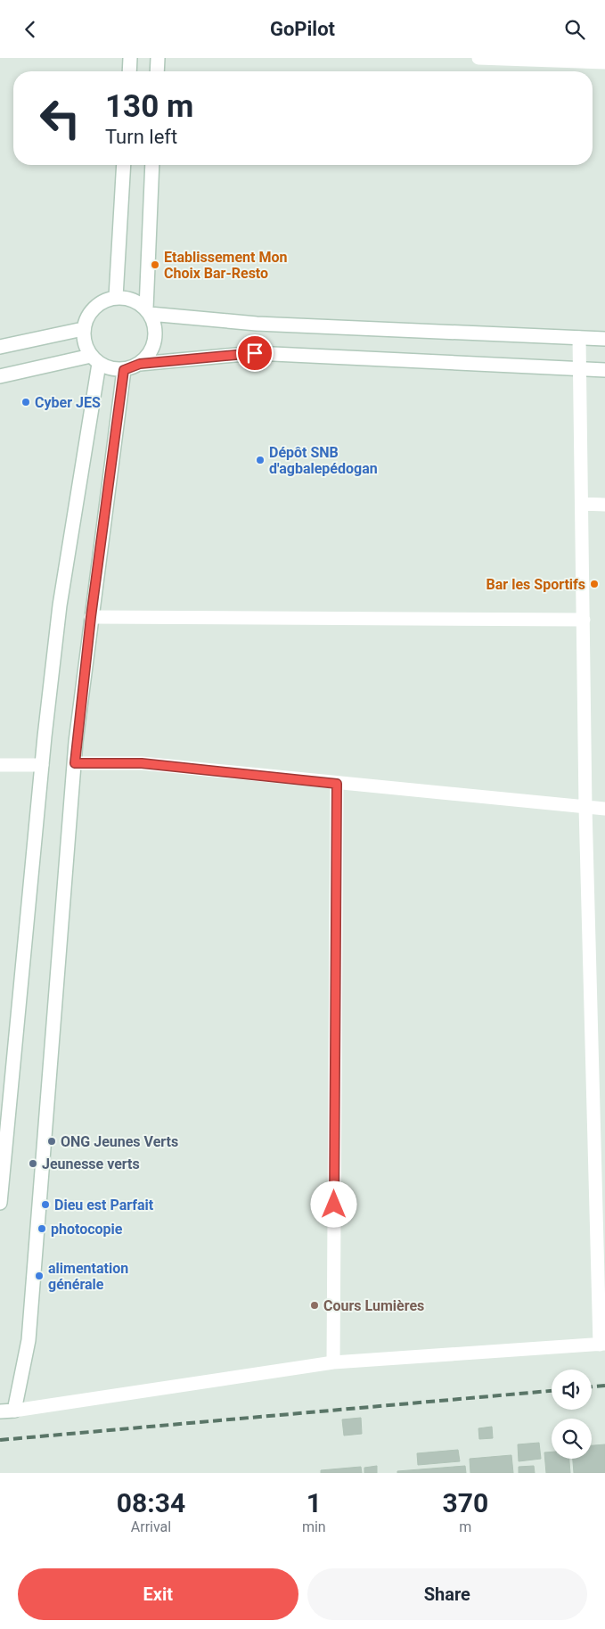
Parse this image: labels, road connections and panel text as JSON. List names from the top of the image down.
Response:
{
  "places": [
    "Etablissement Mon Choix Bar-Resto",
    "Cyber JES",
    "Dépôt SNB d'agbalepédogan",
    "Bar les Sportifs",
    "ONG Jeunes Verts",
    "Jeunesse verts",
    "Dieu est Parfait",
    "photocopie",
    "alimentation générale",
    "Cours Lumières"
  ],
  "page": {
    "header": "GoPilot",
    "turn": ["130 m", "Turn left"],
    "eta": [
      "08:34",
      "Arrival",
      "1",
      "min",
      "370",
      "m"
    ],
    "buttons": ["Exit", "Share"]
  }
}
